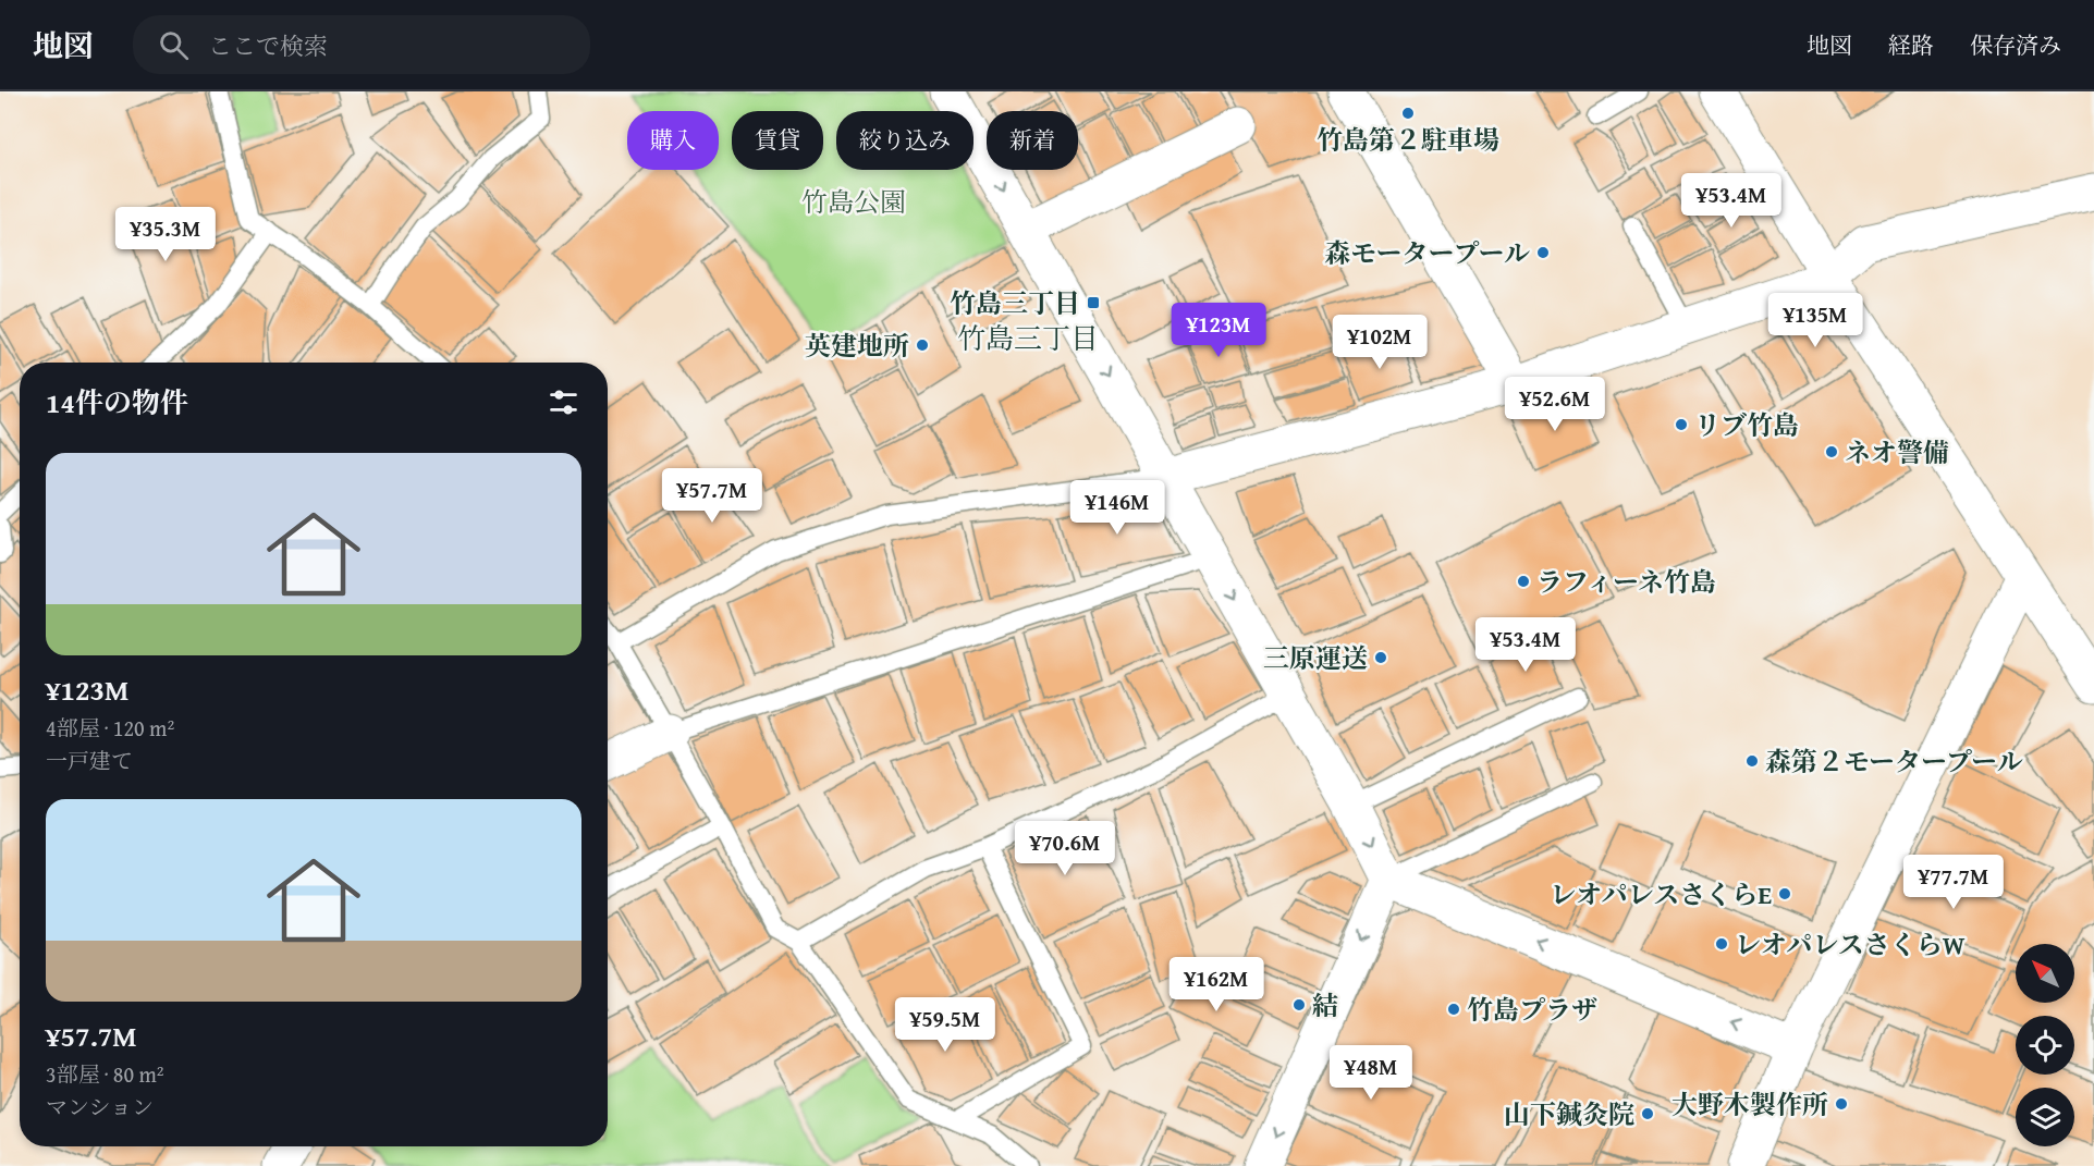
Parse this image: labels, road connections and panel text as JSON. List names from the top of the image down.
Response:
{
  "districts": ["竹島三丁目"],
  "parks": ["竹島公園"],
  "places": {
    "other": [
      "竹島第２駐車場",
      "森モータープール",
      "英建地所",
      "リブ竹島",
      "ネオ警備",
      "ラフィーネ竹島",
      "三原運送",
      "森第２モータープール",
      "レオパレスさくらE",
      "レオパレスさくらW",
      "結",
      "竹島プラザ",
      "大野木製作所",
      "山下鍼灸院"
    ],
    "transit": ["竹島三丁目"]
  },
  "north": "top left",
  "page": {
    "header": "地図",
    "search": "ここで検索",
    "nav": ["地図", "経路", "保存済み"],
    "chip": [
      "購入",
      "賃貸",
      "絞り込み",
      "新着"
    ],
    "price": [
      "¥53.4M",
      "¥35.3M",
      "¥135M",
      "¥123M",
      "¥102M",
      "¥52.6M",
      "¥57.7M",
      "¥146M",
      "¥53.4M",
      "¥70.6M",
      "¥77.7M",
      "¥162M",
      "¥59.5M",
      "¥48M"
    ],
    "heading": "14件の物件",
    "list": [
      {
        "name": "¥123M",
        "note": "4部屋 · 120 m² · 一戸建て"
      },
      {
        "name": "¥57.7M",
        "note": "3部屋 · 80 m² · マンション"
      }
    ]
  }
}
